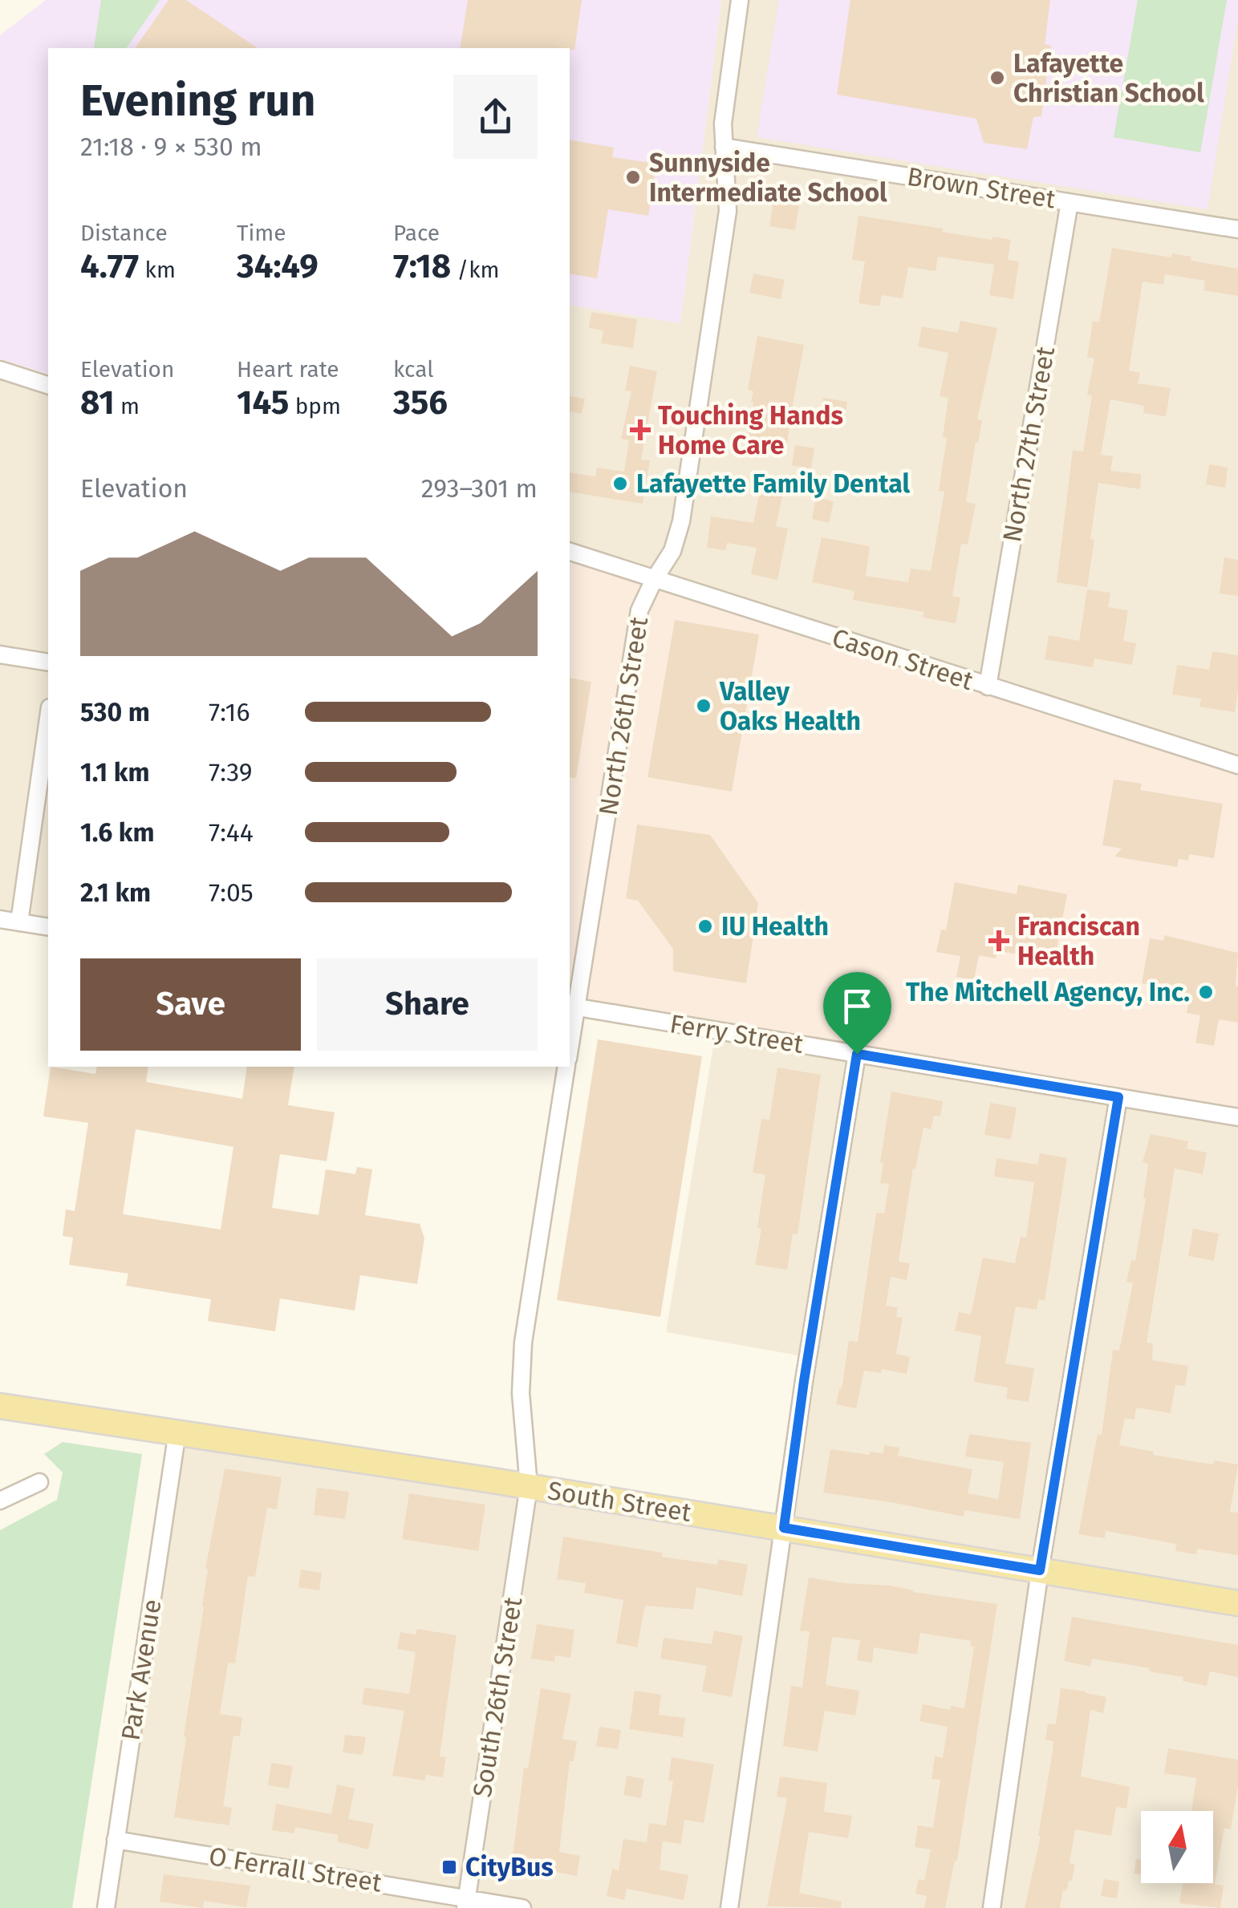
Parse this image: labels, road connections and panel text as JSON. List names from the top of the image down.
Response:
{
  "streets": {
    "main road": ["South Street"],
    "street": [
      "Brown Street",
      "North 27th Street",
      "Cason Street",
      "North 26th Street",
      "Ferry Street",
      "Park Avenue",
      "South 26th Street",
      "O Ferrall Street"
    ]
  },
  "crossings": [
    ["Brown Street", "North 27th Street"],
    ["Brown Street", "North 26th Street"],
    ["North 27th Street", "Cason Street"],
    ["Cason Street", "North 26th Street"],
    ["North 26th Street", "Ferry Street"],
    ["South Street", "Park Avenue"],
    ["South Street", "South 26th Street"],
    ["Park Avenue", "O Ferrall Street"],
    ["South 26th Street", "O Ferrall Street"]
  ],
  "places": {
    "other": [
      "Lafayette Christian School",
      "Sunnyside Intermediate School",
      "Lafayette Family Dental",
      "Valley Oaks Health",
      "IU Health",
      "The Mitchell Agency, Inc."
    ],
    "health": ["Touching Hands Home Care", "Franciscan Health"],
    "transit": ["CityBus"]
  },
  "north": "top",
  "page": {
    "heading": ["Evening run", "21:18 · 9 × 530 m"],
    "stats": [
      ["Distance", "4.77 km"],
      ["Time", "34:49"],
      ["Pace", "7:18 /km"],
      ["Elevation", "81 m"],
      ["Heart rate", "145 bpm"],
      ["kcal", "356"]
    ],
    "chart": ["Elevation", "293–301 m"],
    "list": [
      {
        "name": "530 m",
        "note": "7:16"
      },
      {
        "name": "1.1 km",
        "note": "7:39"
      },
      {
        "name": "1.6 km",
        "note": "7:44"
      },
      {
        "name": "2.1 km",
        "note": "7:05"
      }
    ],
    "buttons": ["Save", "Share"]
  }
}
